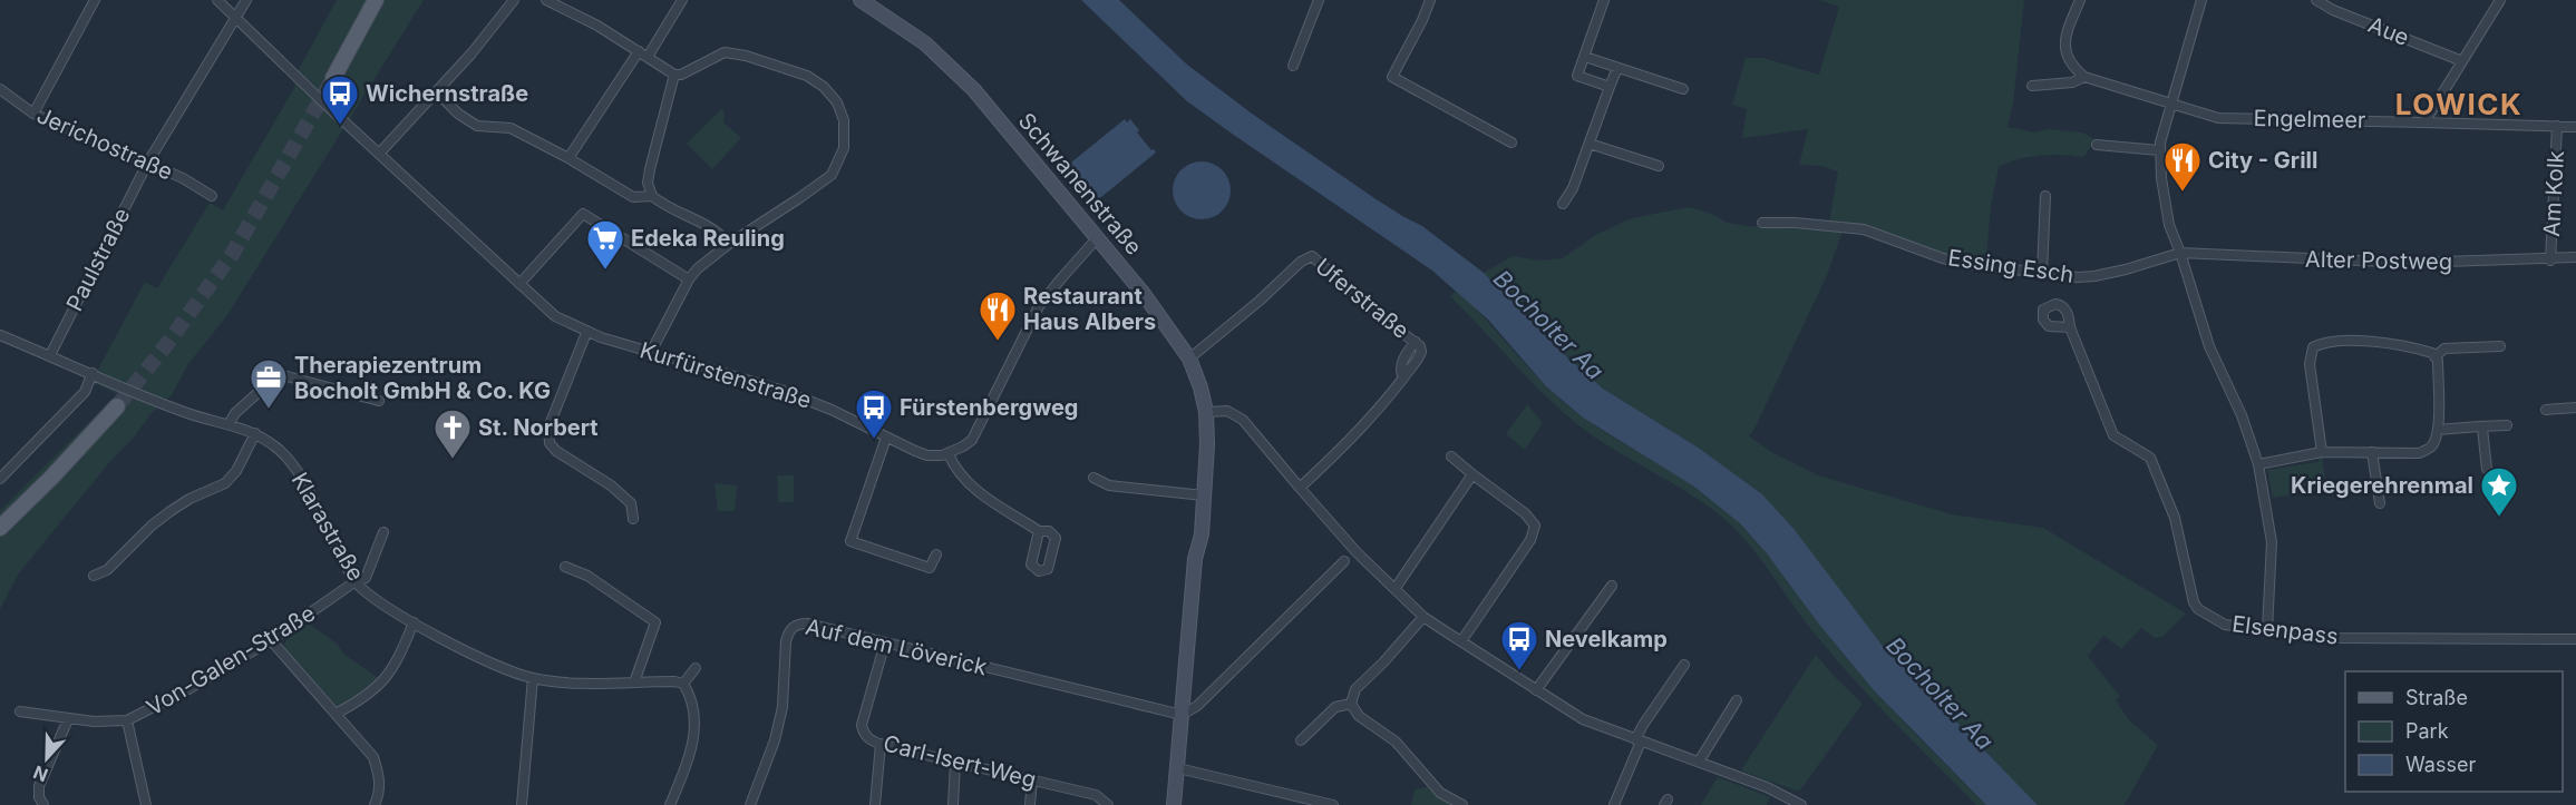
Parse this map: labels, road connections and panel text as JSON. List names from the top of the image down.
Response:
{
  "streets": {
    "street": [
      "Aue",
      "Engelmeer",
      "Jerichostraße",
      "Schwanenstraße",
      "Am Kolk",
      "Paulstraße",
      "Alter Postweg",
      "Essing Esch",
      "Uferstraße",
      "Kurfürstenstraße",
      "Klarastraße",
      "Elsenpass",
      "Auf dem Löverick",
      "Von-Galen-Straße",
      "Carl-Isert-Weg"
    ]
  },
  "crossings": [
    ["Engelmeer", "Am Kolk"],
    ["Jerichostraße", "Paulstraße"],
    ["Schwanenstraße", "Uferstraße"],
    ["Schwanenstraße", "Auf dem Löverick"],
    ["Am Kolk", "Alter Postweg"],
    ["Paulstraße", "Kurfürstenstraße"],
    ["Paulstraße", "Klarastraße"],
    ["Alter Postweg", "Essing Esch"],
    ["Klarastraße", "Von-Galen-Straße"],
    ["Auf dem Löverick", "Carl-Isert-Weg"]
  ],
  "districts": ["LOWICK"],
  "water": ["Bocholter Aa"],
  "places": {
    "bus stop": ["Wichernstraße", "Fürstenbergweg", "Nevelkamp"],
    "restaurant": ["City - Grill", "Restaurant Haus Albers"],
    "supermarket": ["Edeka Reuling"],
    "office": ["Therapiezentrum Bocholt GmbH & Co. KG"],
    "church": ["St. Norbert"],
    "place": ["Kriegerehrenmal"]
  },
  "legend": ["Straße", "Park", "Wasser"],
  "north": "bottom"
}
